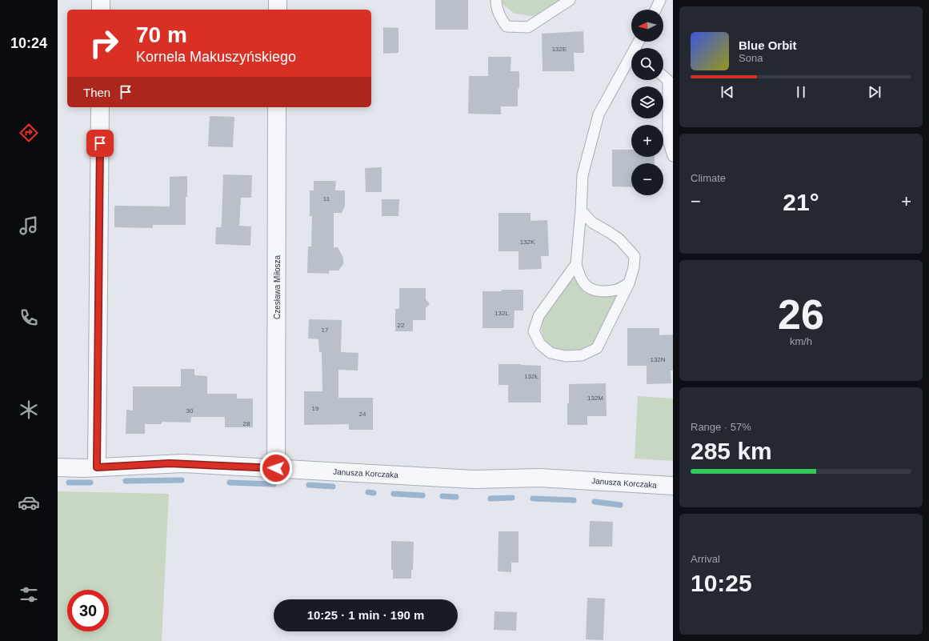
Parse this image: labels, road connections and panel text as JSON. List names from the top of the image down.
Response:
{
  "streets": {
    "street": ["Czesława Miłosza", "Janusza Korczaka"]
  },
  "crossings": [
    ["Czesława Miłosza", "Janusza Korczaka"]
  ],
  "house_numbers": [
    "132E",
    "11",
    "132K",
    "132L",
    "22",
    "17",
    "132N",
    "132Ł",
    "132M",
    "19",
    "30",
    "24",
    "28"
  ],
  "north": "left",
  "page": {
    "tabs": "10:24",
    "map_buttons": ["+", "−"],
    "turn": ["70 m", "Kornela Makuszyńskiego"],
    "song": ["Blue Orbit", "Sona"],
    "then": "Then",
    "tile": [
      "Climate",
      ["26", "km/h"],
      ["Range · 57%", "285 km"],
      ["Arrival", "10:25"]
    ],
    "heat": ["−", "21°", "+"],
    "limit": "30",
    "trip": "10:25 · 1 min · 190 m"
  }
}
